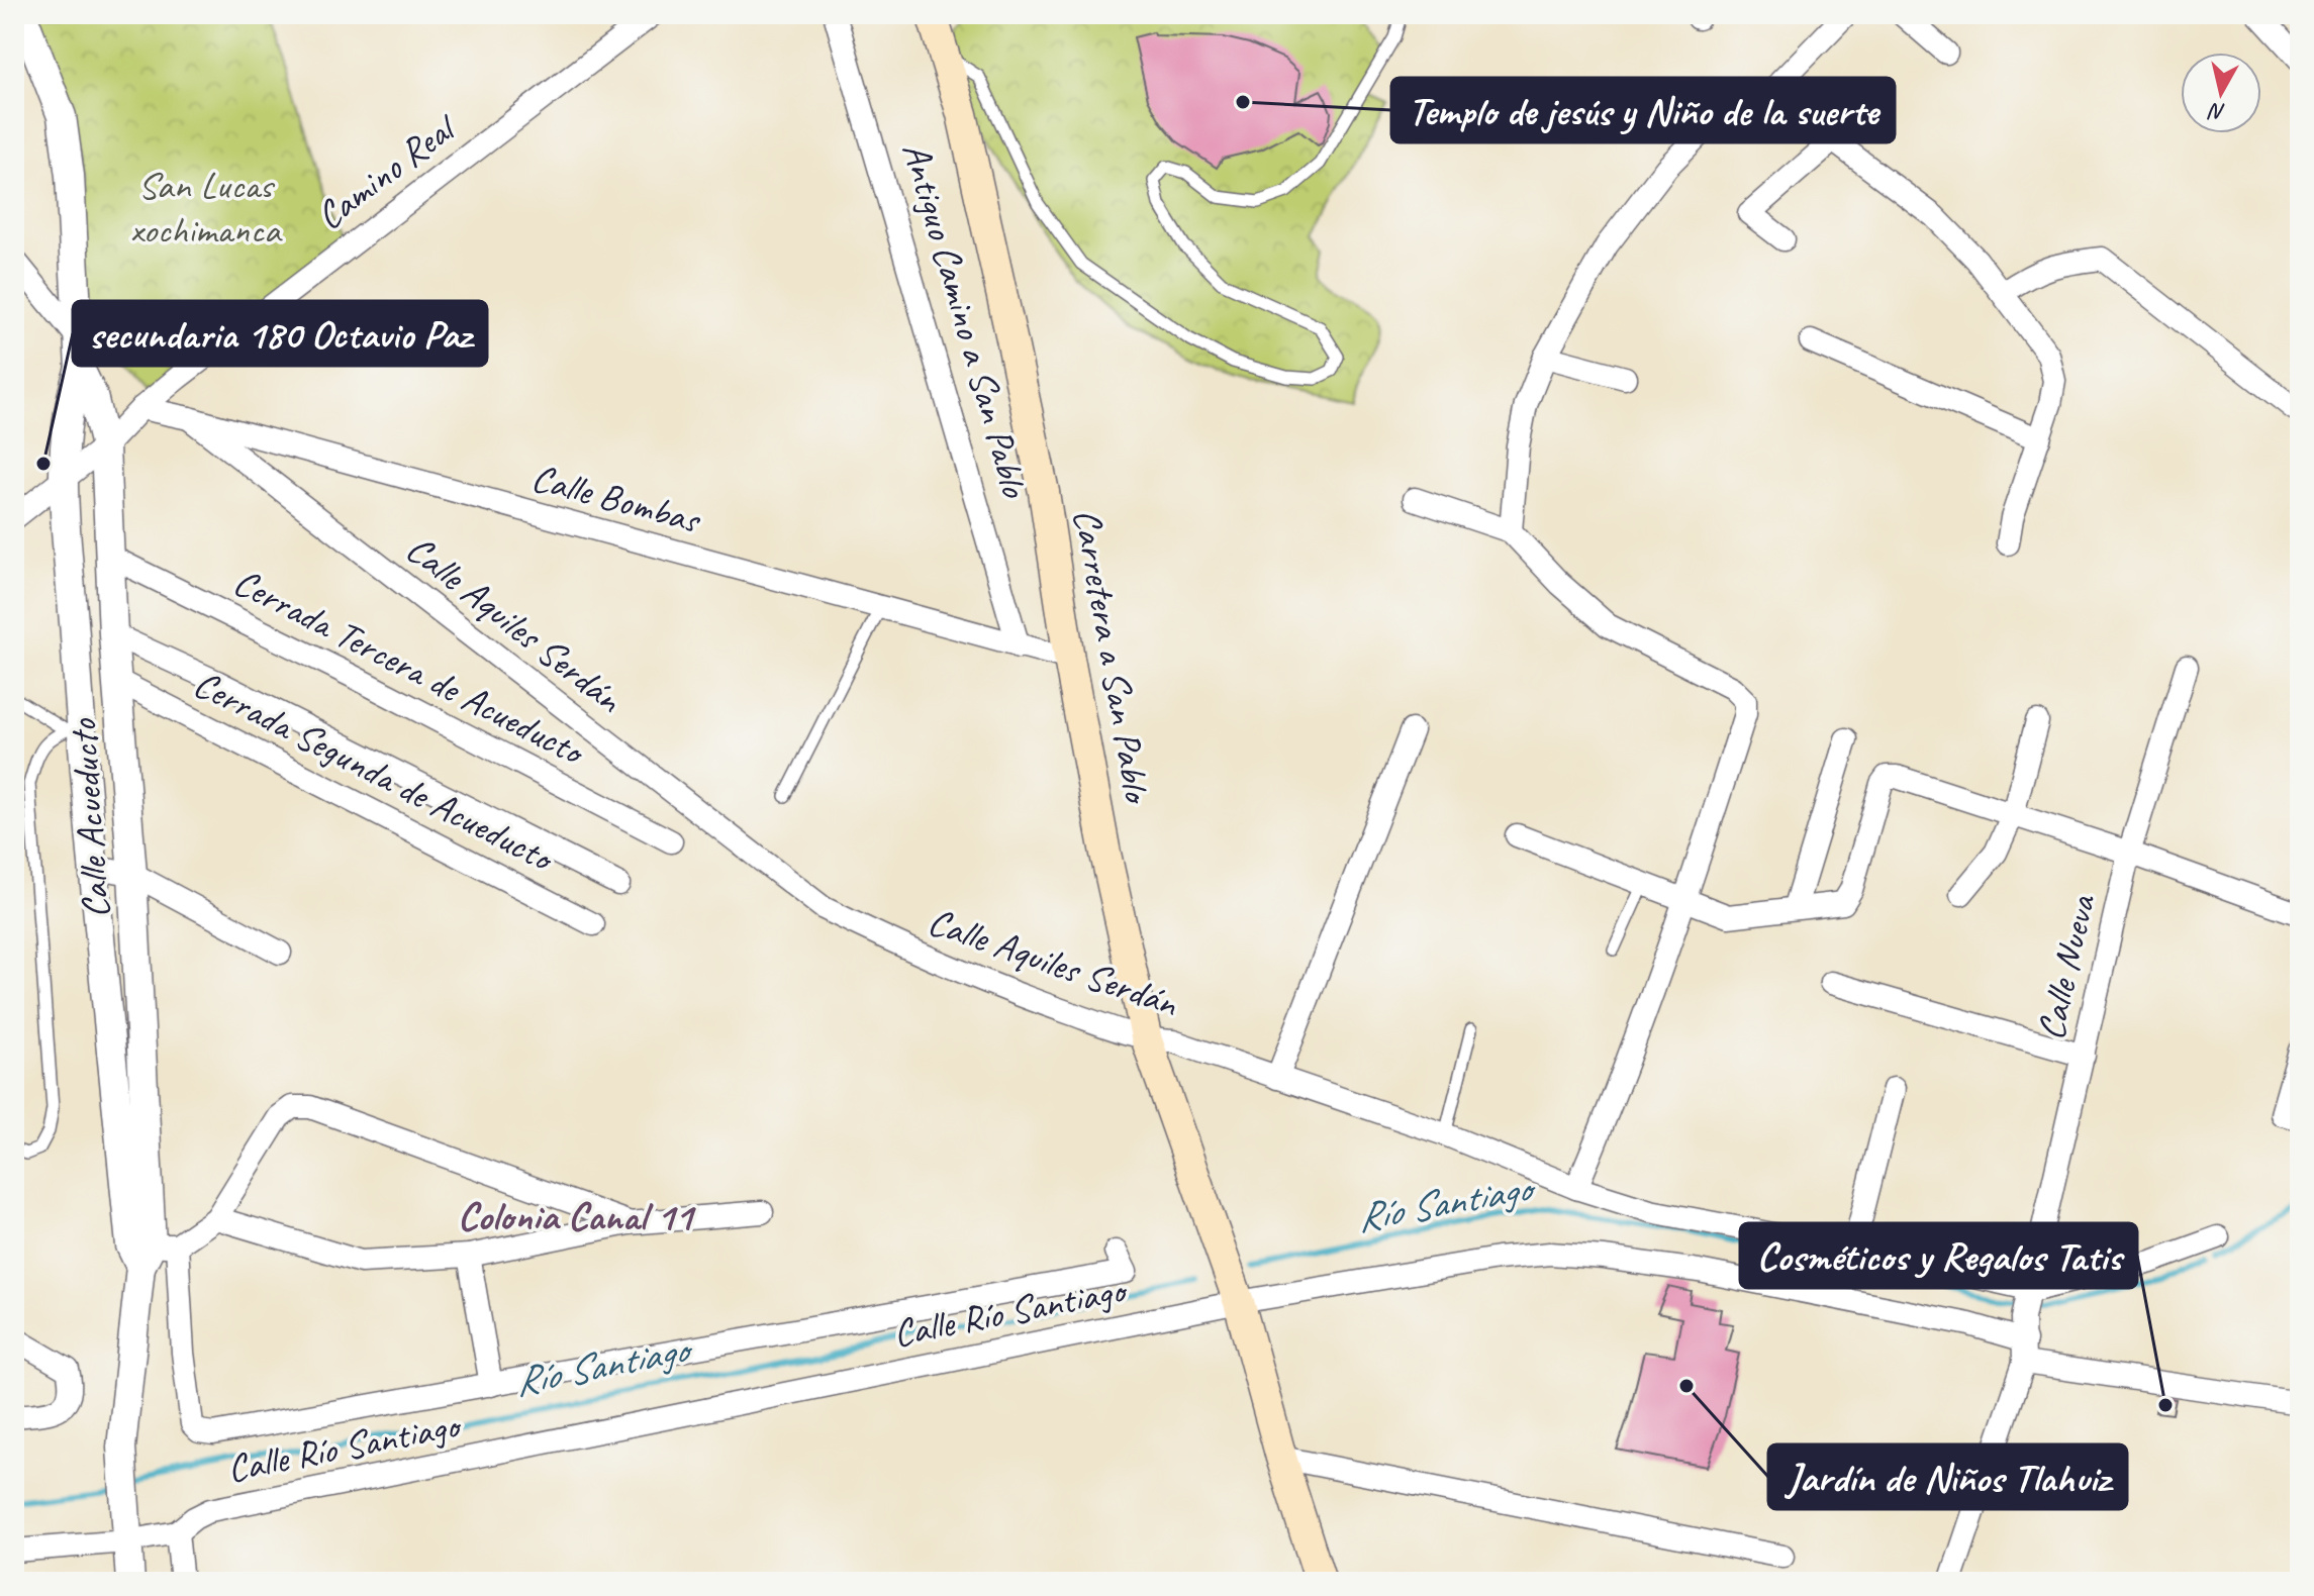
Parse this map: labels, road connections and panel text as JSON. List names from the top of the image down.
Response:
{
  "streets": {
    "main road": ["Carretera a San Pablo"],
    "street": [
      "Camino Real",
      "Antiguo Camino a San Pablo",
      "Calle Bombas",
      "Calle Aquiles Serdán",
      "Cerrada Tercera de Acueducto",
      "Cerrada Segunda de Acueducto",
      "Calle Acueducto",
      "Calle Nueva",
      "Calle Río Santiago"
    ]
  },
  "crossings": [
    ["Camino Real", "Calle Bombas"],
    ["Camino Real", "Calle Acueducto"],
    ["Antiguo Camino a San Pablo", "Calle Bombas"],
    ["Calle Bombas", "Calle Aquiles Serdán"],
    ["Calle Bombas", "Carretera a San Pablo"],
    ["Calle Aquiles Serdán", "Carretera a San Pablo"],
    ["Calle Aquiles Serdán", "Calle Nueva"],
    ["Carretera a San Pablo", "Calle Río Santiago"],
    ["Cerrada Tercera de Acueducto", "Calle Acueducto"],
    ["Cerrada Segunda de Acueducto", "Calle Acueducto"],
    ["Calle Acueducto", "Calle Río Santiago"],
    ["Calle Nueva", "Calle Río Santiago"]
  ],
  "districts": ["Colonia Canal 11"],
  "water": ["Río Santiago"],
  "parks": ["San Lucas xochimanca"],
  "places": [
    "Templo de jesús y Niño de la suerte",
    "secundaria 180 Octavio Paz",
    "Jardín de Niños Tlahuiz",
    "Cosméticos y Regalos Tatis"
  ],
  "north": "bottom"
}
